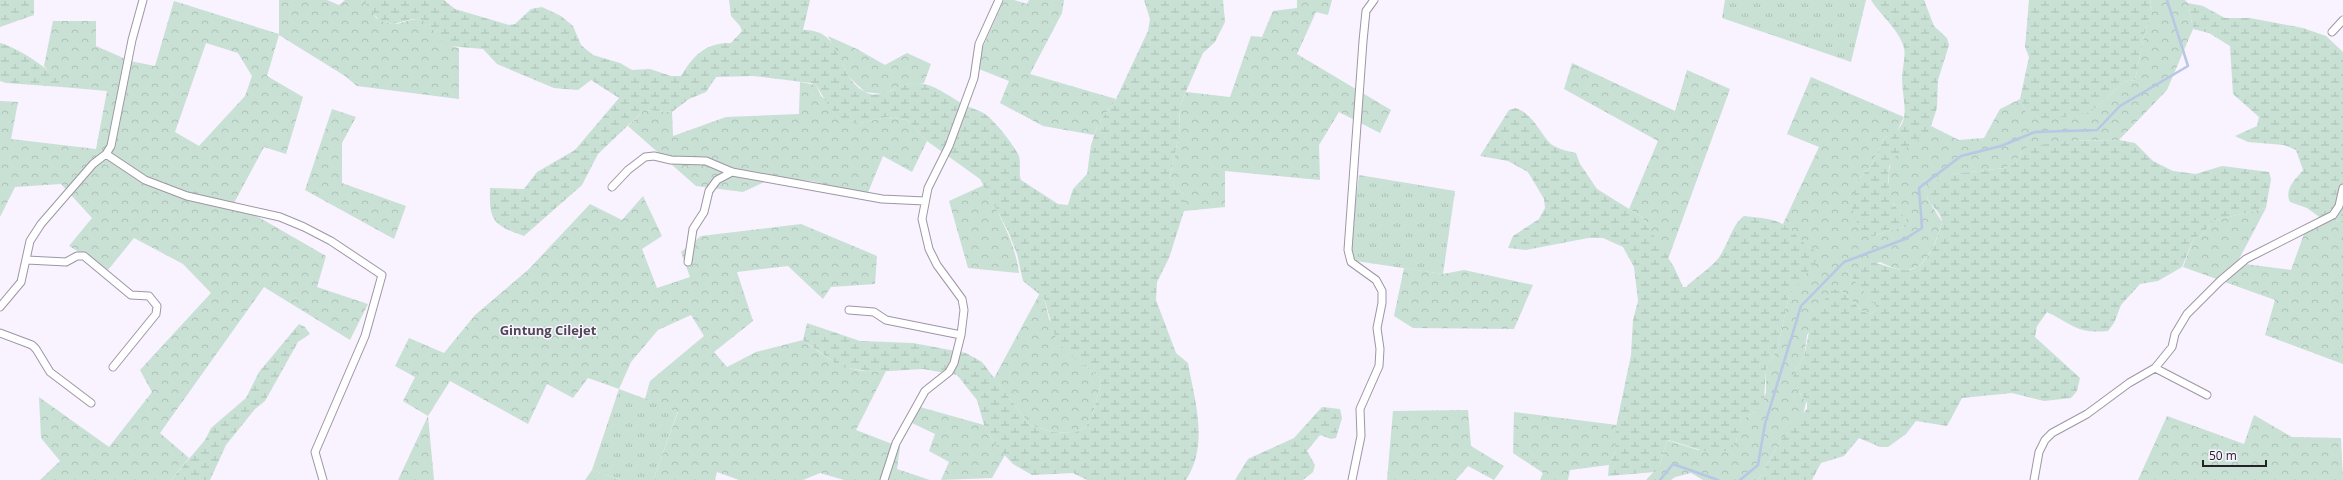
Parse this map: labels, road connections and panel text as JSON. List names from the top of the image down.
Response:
{
  "districts": ["Gintung Cilejet"],
  "scale_bar": "50 m"
}
